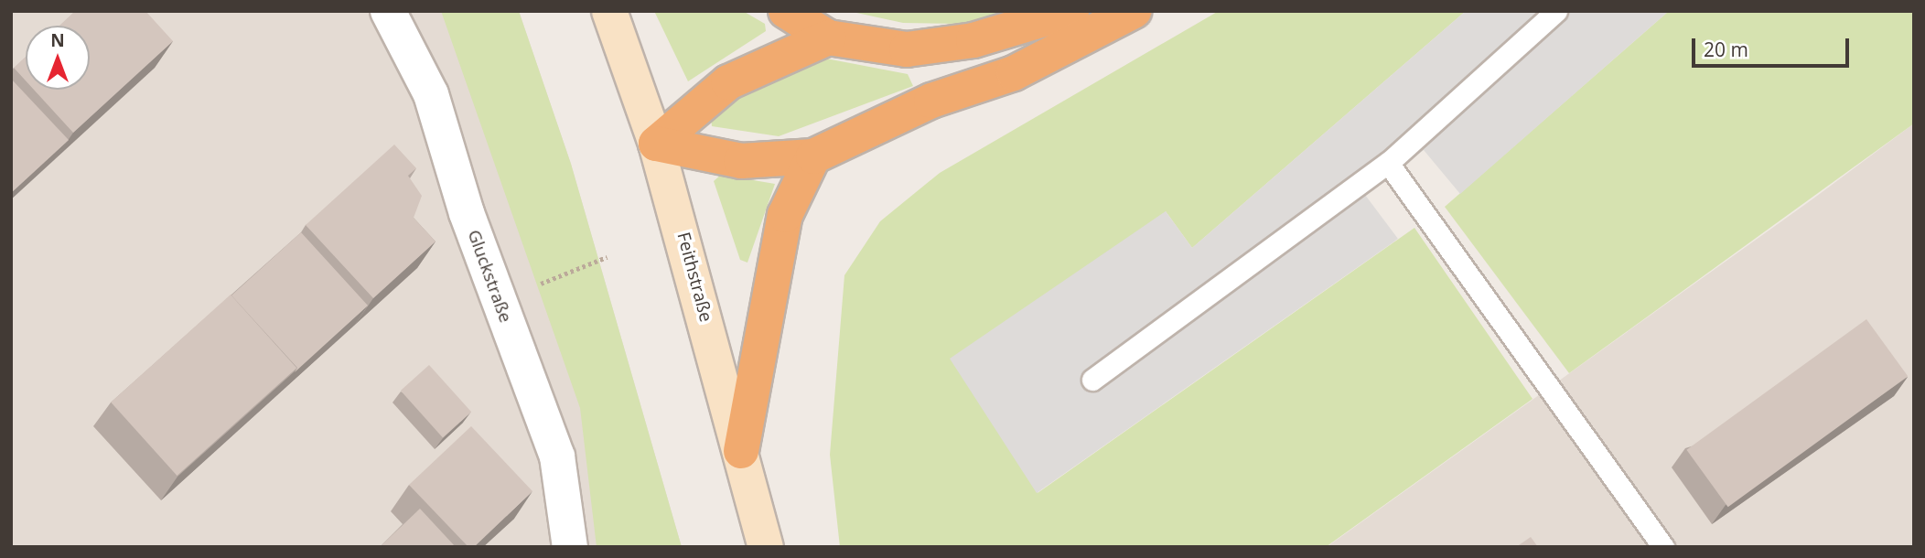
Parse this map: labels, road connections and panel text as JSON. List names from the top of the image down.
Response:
{
  "streets": {
    "main road": ["Feithstraße"],
    "street": ["Gluckstraße"]
  },
  "scale_bar": "20 m",
  "north": "top"
}
